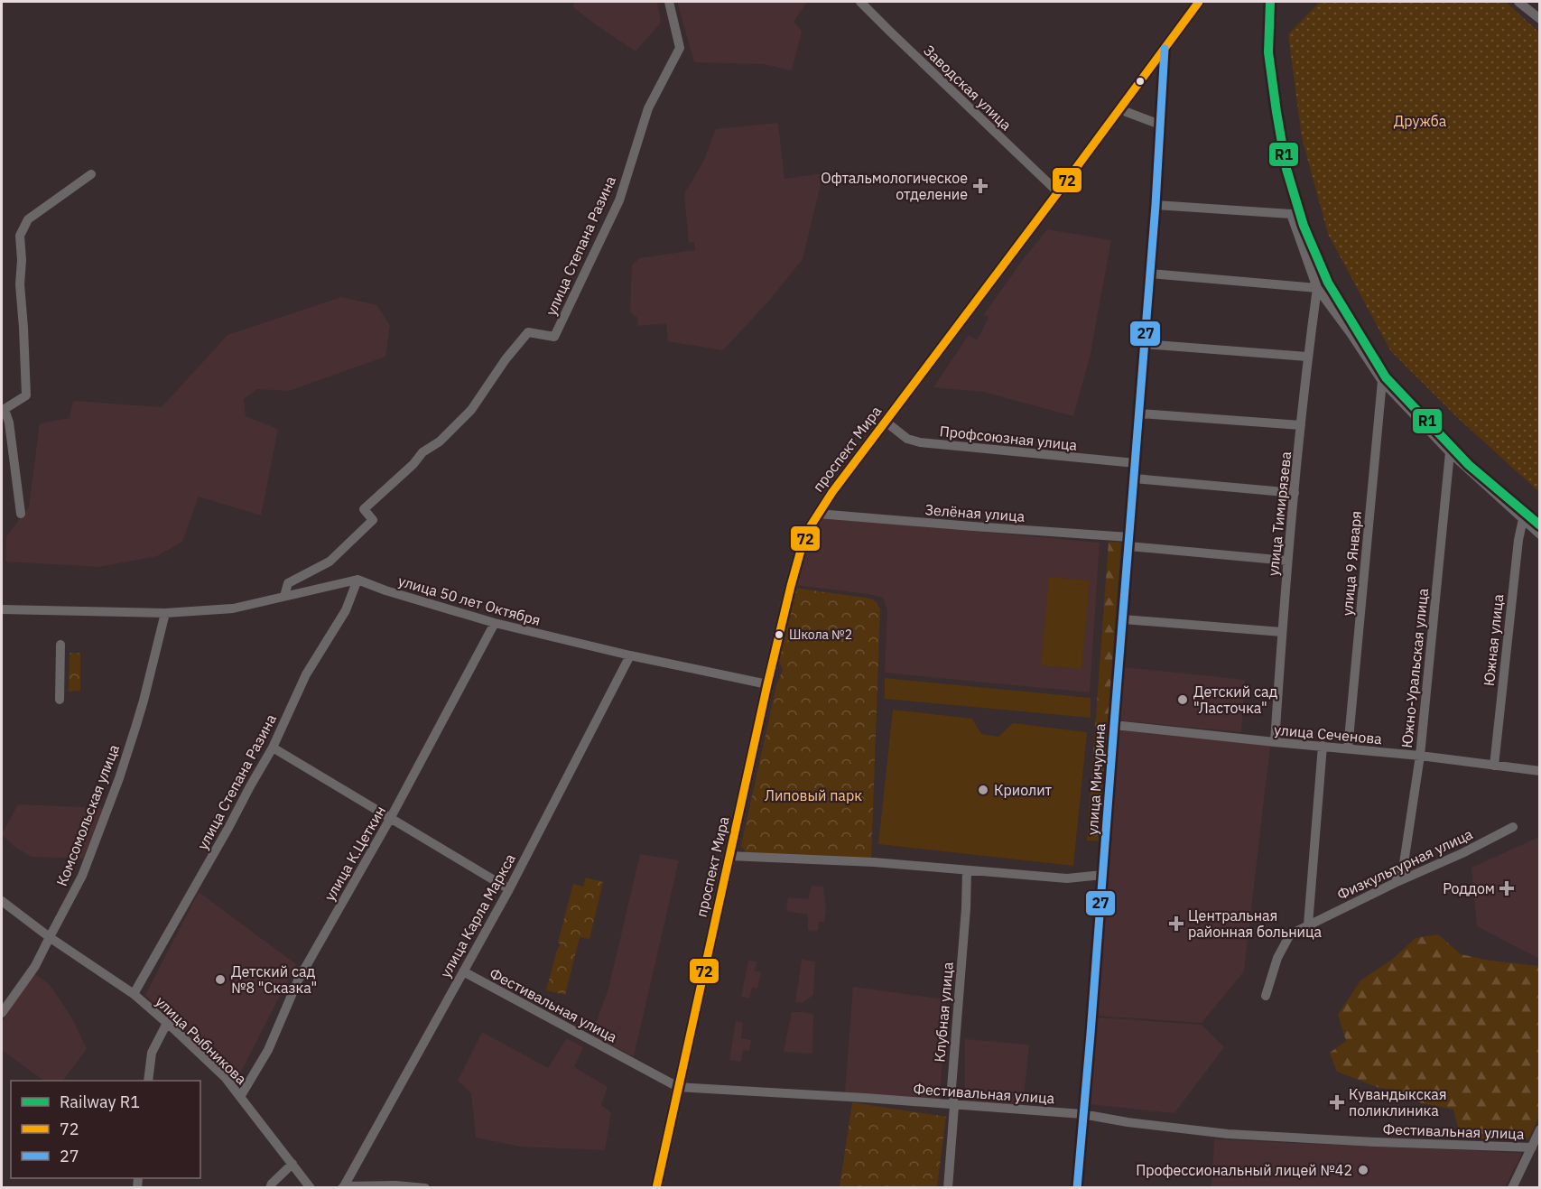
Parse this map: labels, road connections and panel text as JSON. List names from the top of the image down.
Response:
{
  "streets": {
    "main road": ["проспект Мира"],
    "street": [
      "Заводская улица",
      "улица Степана Разина",
      "Профсоюзная улица",
      "Зелёная улица",
      "улица Тимирязева",
      "улица 9 Января",
      "улица 50 лет Октября",
      "Южная улица",
      "Южно-Уральская улица",
      "улица Сеченова",
      "улица Мичурина",
      "Комсомольская улица",
      "улица К.Цеткин",
      "Физкультурная улица",
      "улица Карла Маркса",
      "Фестивальная улица",
      "Клубная улица",
      "улица Рыбникова"
    ]
  },
  "crossings": [
    ["Заводская улица", "проспект Мира"],
    ["улица Степана Разина", "улица 50 лет Октября"],
    ["улица Степана Разина", "улица Рыбникова"],
    ["Профсоюзная улица", "проспект Мира"],
    ["Профсоюзная улица", "улица Мичурина"],
    ["проспект Мира", "Зелёная улица"],
    ["проспект Мира", "улица 50 лет Октября"],
    ["проспект Мира", "улица Мичурина"],
    ["проспект Мира", "Фестивальная улица"],
    ["Зелёная улица", "улица Тимирязева"],
    ["Зелёная улица", "улица Мичурина"],
    ["улица Тимирязева", "улица Сеченова"],
    ["улица 9 Января", "улица Сеченова"],
    ["улица 50 лет Октября", "улица К.Цеткин"],
    ["улица 50 лет Октября", "улица Карла Маркса"],
    ["Южная улица", "улица Сеченова"],
    ["Южно-Уральская улица", "улица Сеченова"],
    ["Южно-Уральская улица", "Физкультурная улица"],
    ["улица Сеченова", "улица Мичурина"],
    ["улица Мичурина", "Фестивальная улица"],
    ["Комсомольская улица", "улица Рыбникова"],
    ["улица К.Цеткин", "улица Рыбникова"],
    ["улица Карла Маркса", "Фестивальная улица"],
    ["Фестивальная улица", "Клубная улица"]
  ],
  "parks": ["Дружба", "Липовый парк"],
  "places": {
    "health": [
      "Офтальмологическое отделение",
      "Роддом",
      "Центральная районная больница",
      "Кувандыкская поликлиника"
    ],
    "other": [
      "Школа №2",
      "Детский сад \"Ласточка\"",
      "Криолит",
      "Детский сад №8 \"Сказка\"",
      "Профессиональный лицей №42"
    ]
  },
  "lines": ["rail line R1", "transit line 72", "transit line 27"],
  "legend": ["Railway R1", "72", "27"]
}
